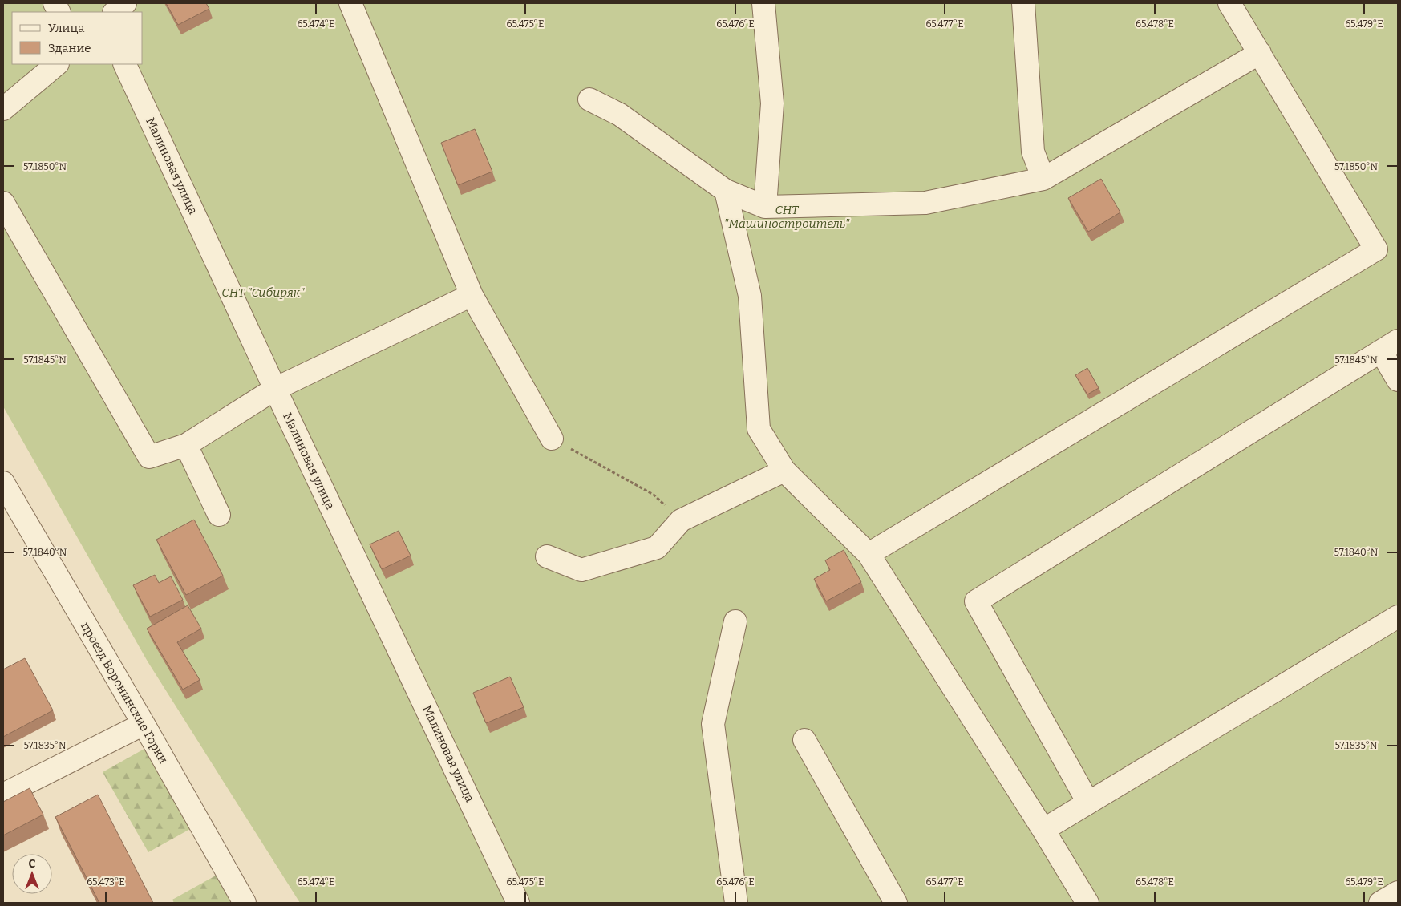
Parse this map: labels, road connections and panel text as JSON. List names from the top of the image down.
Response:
{
  "streets": {
    "street": ["Малиновая улица", "проезд Воронинские Горки"]
  },
  "parks": ["СНТ \"Машиностроитель\"", "СНТ \"Сибиряк\""],
  "legend": ["Улица", "Здание"],
  "north": "top",
  "coordinates": [
    "65.474°E",
    "65.475°E",
    "65.476°E",
    "65.477°E",
    "65.478°E",
    "65.479°E",
    "57.1850°N",
    "57.1845°N",
    "57.1840°N",
    "57.1835°N",
    "65.473°E"
  ]
}
